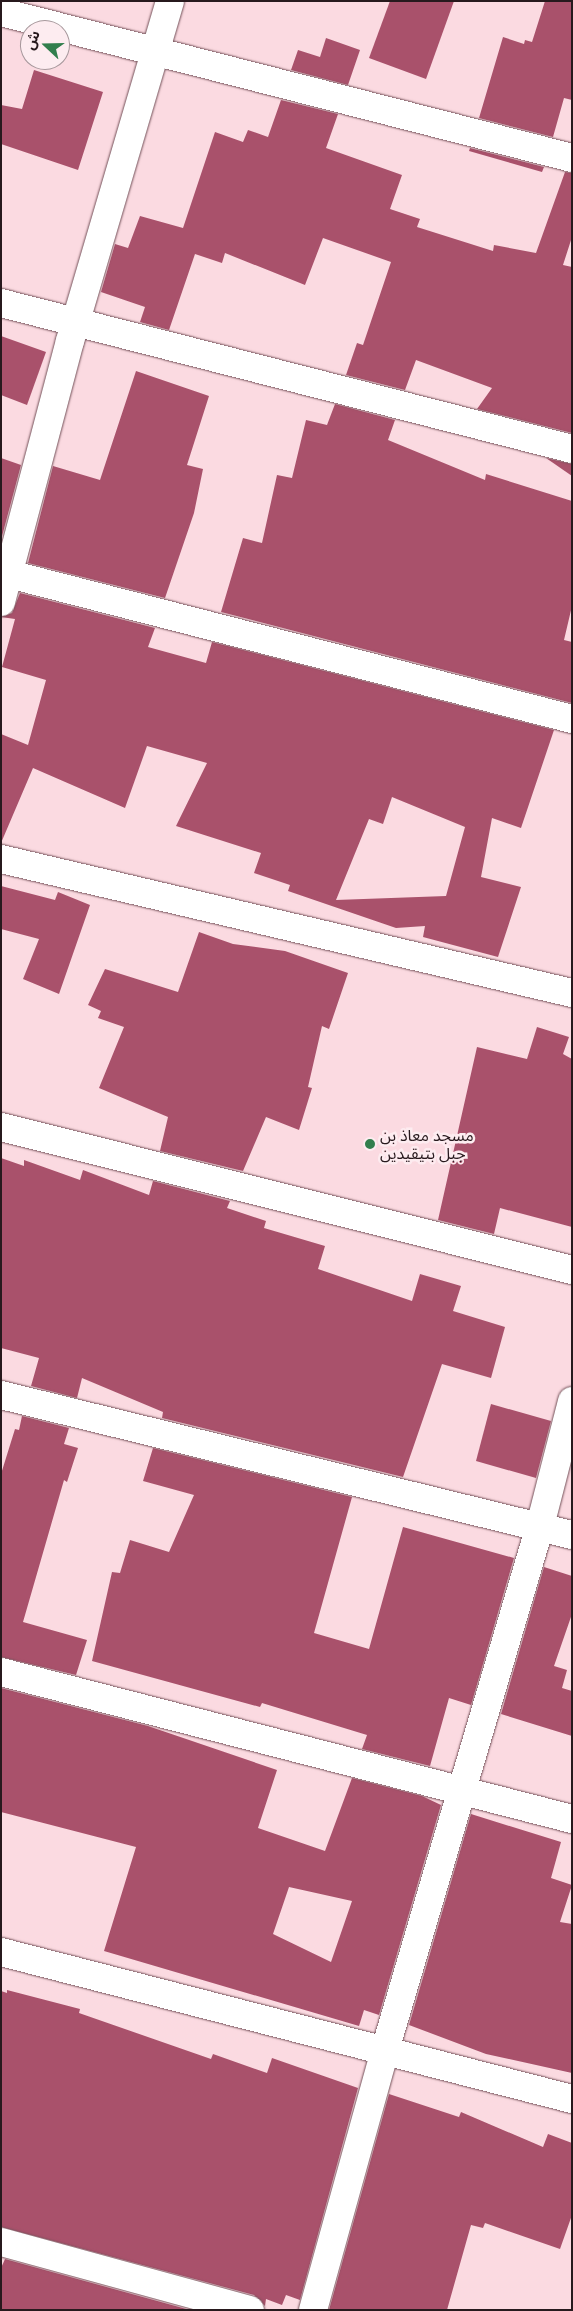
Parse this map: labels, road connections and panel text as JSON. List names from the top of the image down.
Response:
{
  "places": ["مسجد معاذ بن جبل بتيقيدين"],
  "north": "left"
}
